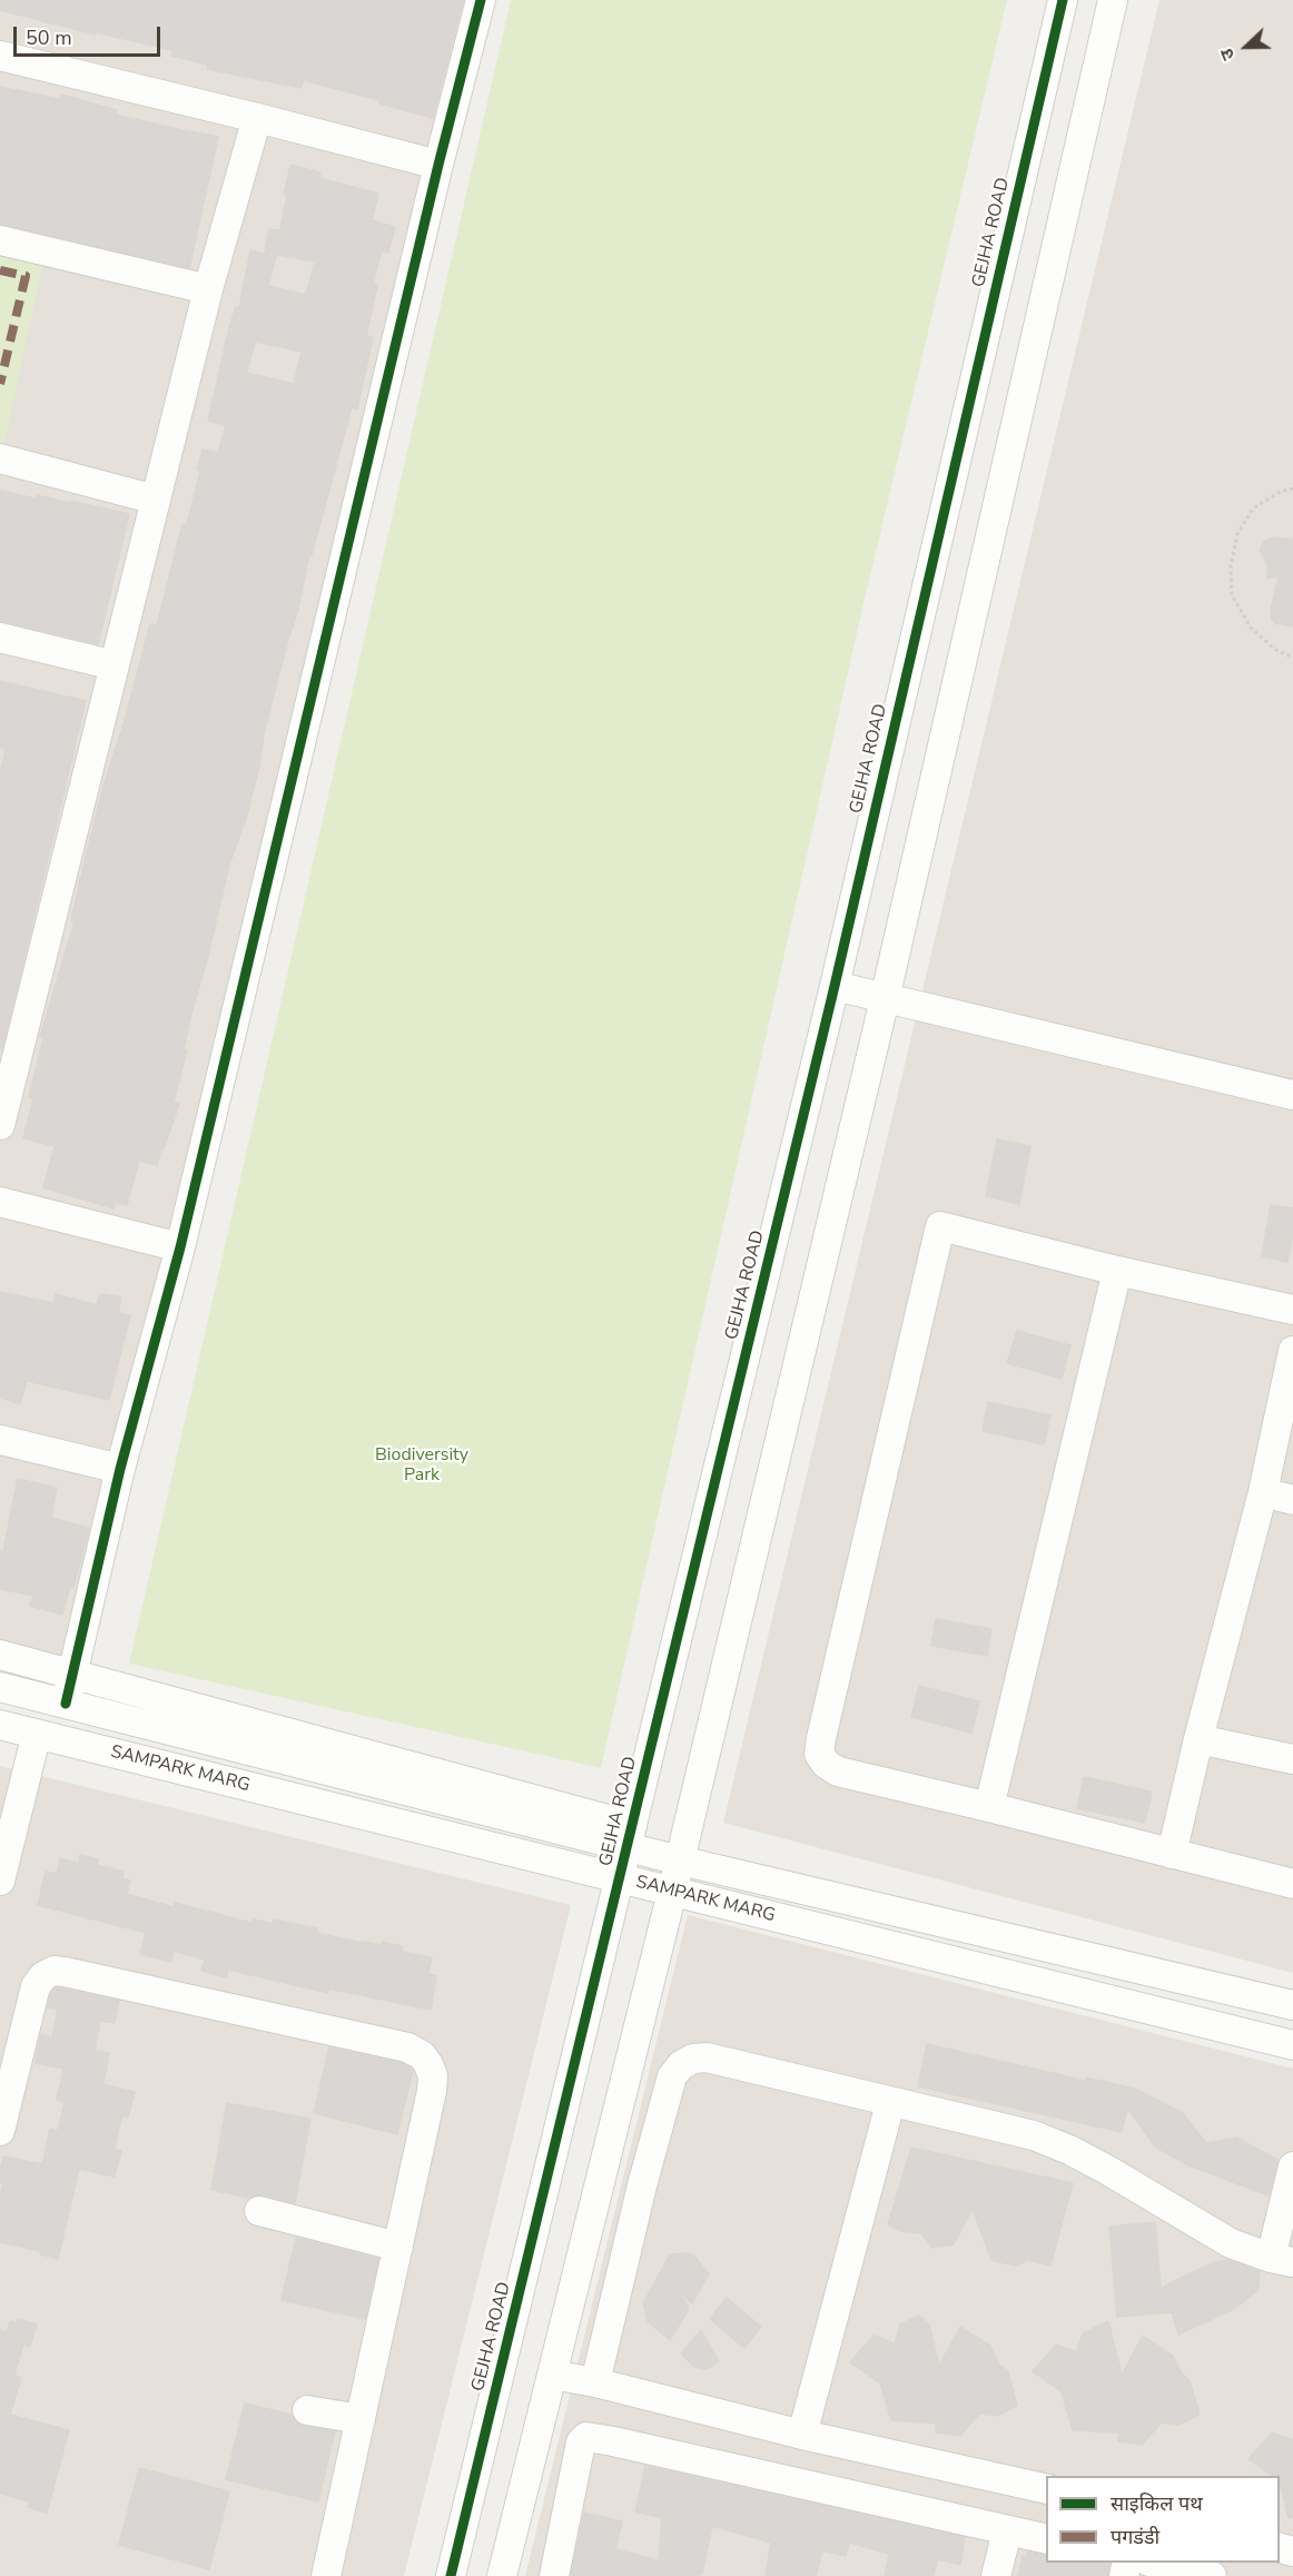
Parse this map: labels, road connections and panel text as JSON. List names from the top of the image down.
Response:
{
  "streets": {
    "street": ["GEJHA ROAD", "SAMPARK MARG"]
  },
  "crossings": [
    ["GEJHA ROAD", "SAMPARK MARG"]
  ],
  "parks": ["Biodiversity Park"],
  "legend": ["साइकिल पथ", "पगडंडी"],
  "scale_bar": "50 m",
  "north": "left"
}
